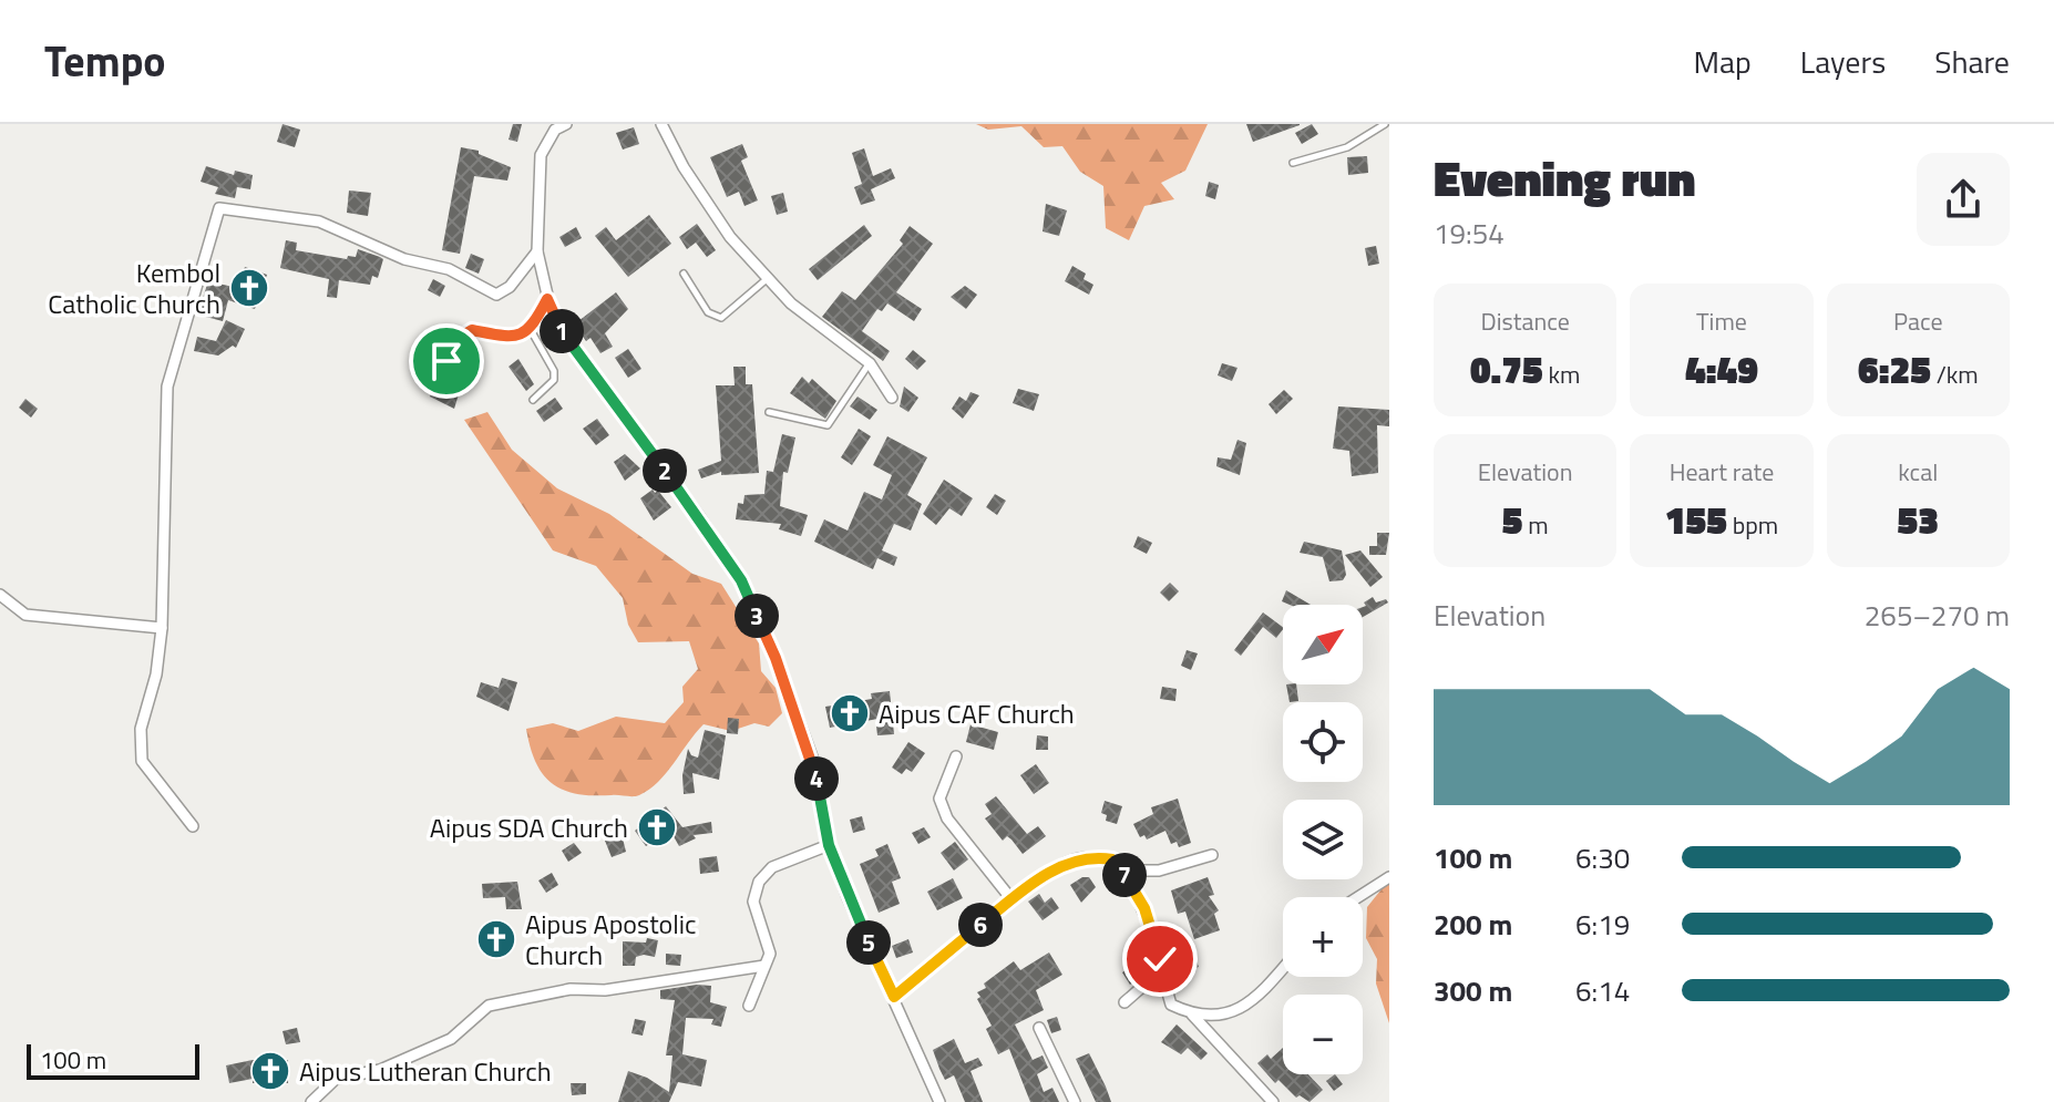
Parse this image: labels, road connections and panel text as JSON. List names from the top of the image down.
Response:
{
  "places": {
    "church": [
      "Kembol Catholic Church",
      "Aipus CAF Church",
      "Aipus SDA Church",
      "Aipus Apostolic Church",
      "Aipus Lutheran Church"
    ]
  },
  "scale_bar": "100 m",
  "north": "top right",
  "page": {
    "header": "Tempo",
    "nav": ["Map", "Layers", "Share"],
    "heading": ["Evening run", "19:54"],
    "stats": [
      ["Distance", "0.75 km"],
      ["Time", "4:49"],
      ["Pace", "6:25 /km"],
      ["Elevation", "5 m"],
      ["Heart rate", "155 bpm"],
      ["kcal", "53"]
    ],
    "pins": [
      "1",
      "2",
      "3",
      "4",
      "7",
      "6",
      "5"
    ],
    "chart": ["Elevation", "265–270 m"],
    "map_buttons": ["+", "−"],
    "list": [
      {
        "name": "100 m",
        "note": "6:30"
      },
      {
        "name": "200 m",
        "note": "6:19"
      },
      {
        "name": "300 m",
        "note": "6:14"
      }
    ],
    "scale": "100 m"
  }
}
